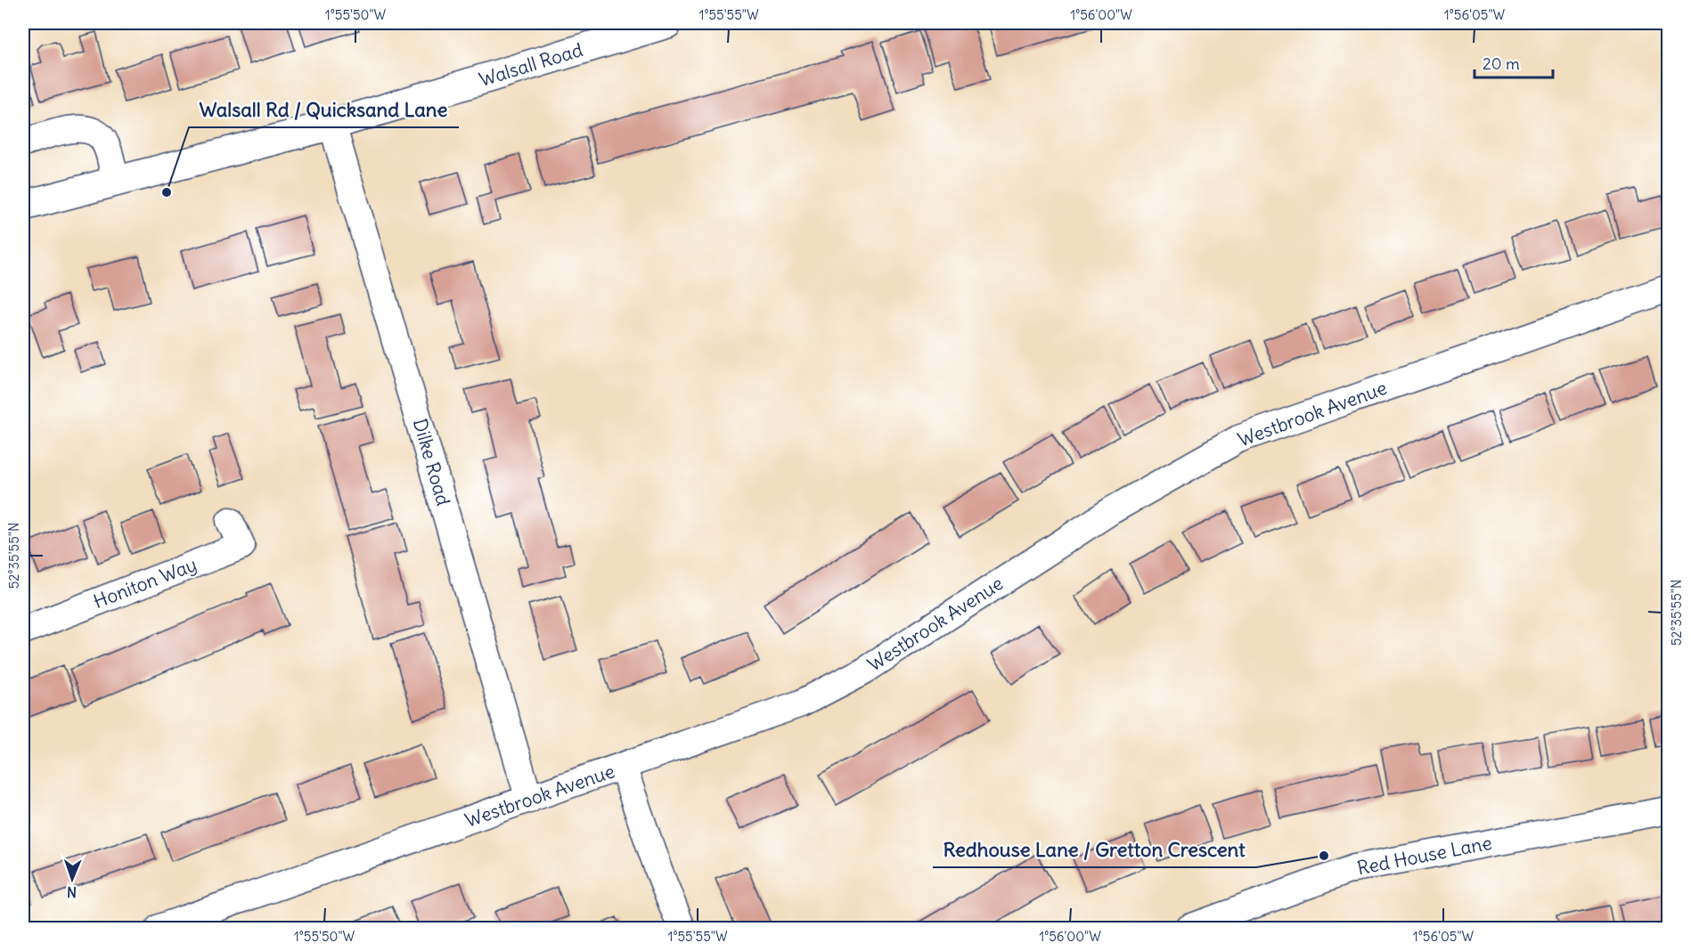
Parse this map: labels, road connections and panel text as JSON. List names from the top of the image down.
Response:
{
  "streets": {
    "main road": ["Walsall Road"],
    "street": [
      "Westbrook Avenue",
      "Dilke Road",
      "Honiton Way",
      "Red House Lane"
    ]
  },
  "crossings": [
    ["Walsall Road", "Dilke Road"],
    ["Westbrook Avenue", "Dilke Road"]
  ],
  "places": ["Walsall Rd / Quicksand Lane", "Redhouse Lane / Gretton Crescent"],
  "scale_bar": "20 m",
  "north": "bottom",
  "coordinates": [
    "1°55'50\"W",
    "1°55'55\"W",
    "1°56'00\"W",
    "1°56'05\"W",
    "52°35'55\"N"
  ]
}
